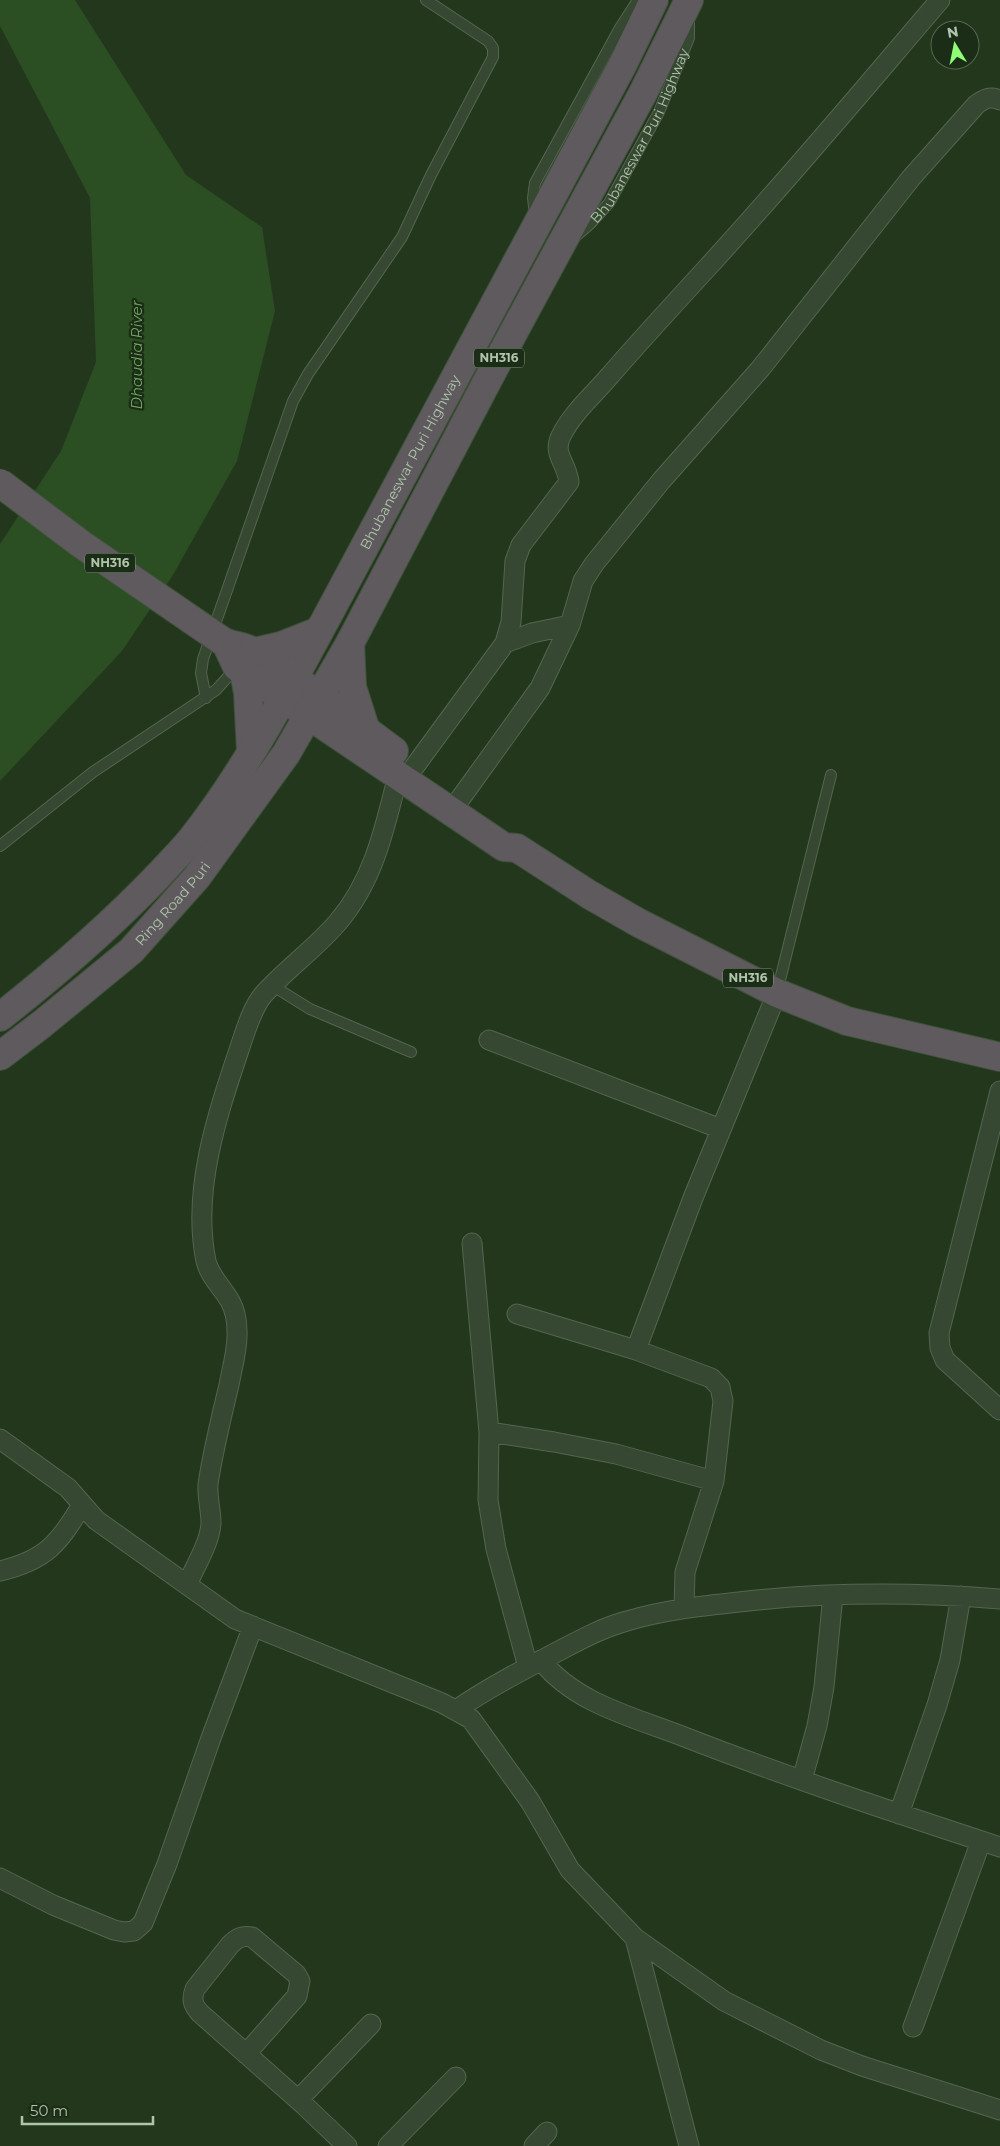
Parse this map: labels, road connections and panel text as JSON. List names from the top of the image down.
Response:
{
  "streets": {
    "highway": ["Bhubaneswar Puri Highway", "NH316", "Ring Road Puri"]
  },
  "crossings": [
    ["Bhubaneswar Puri Highway", "NH316"],
    ["Bhubaneswar Puri Highway", "Ring Road Puri"],
    ["NH316", "Ring Road Puri"]
  ],
  "water": ["Dhaudia River"],
  "scale_bar": "50 m",
  "north": "top"
}
